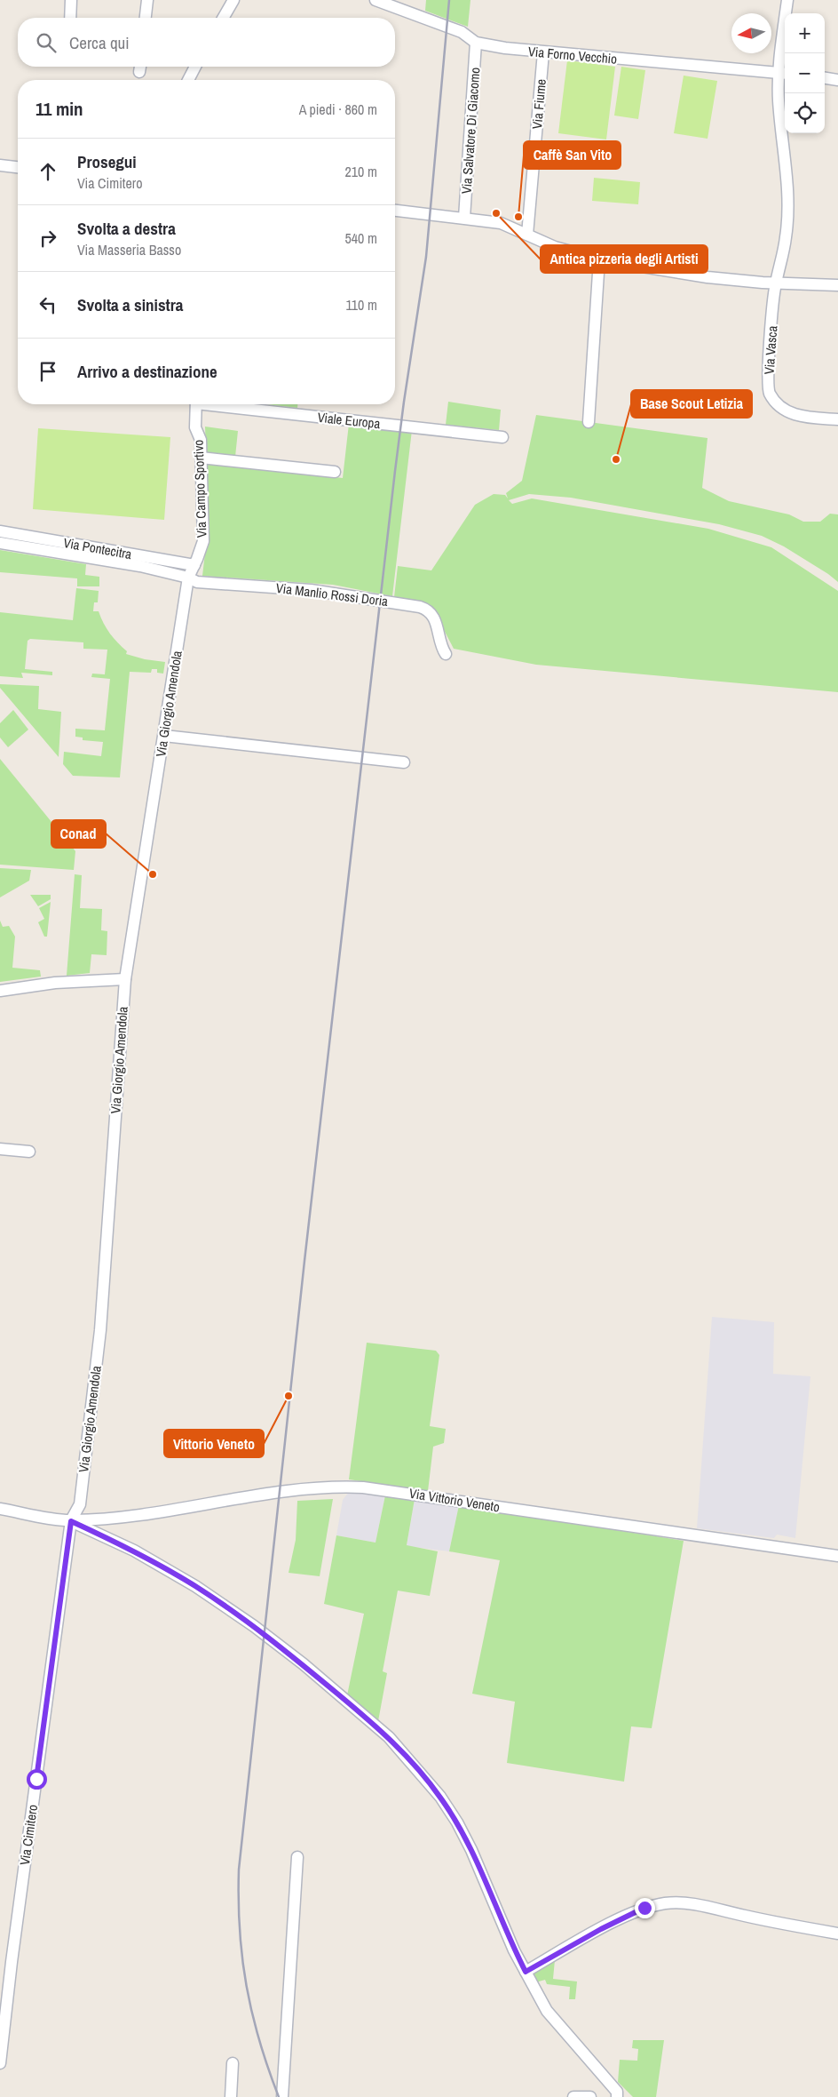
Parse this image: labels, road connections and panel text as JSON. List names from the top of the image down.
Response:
{
  "streets": {
    "street": [
      "Via Forno Vecchio",
      "Via Fiume",
      "Via Salvatore Di Giacomo",
      "Via Vasca",
      "Viale Europa",
      "Via Campo Sportivo",
      "Via Pontecitra",
      "Via Manlio Rossi Doria",
      "Via Giorgio Amendola",
      "Via Vittorio Veneto",
      "Via Cimitero"
    ]
  },
  "crossings": [
    ["Via Forno Vecchio", "Via Fiume"],
    ["Via Forno Vecchio", "Via Salvatore Di Giacomo"],
    ["Via Forno Vecchio", "Via Vasca"],
    ["Via Campo Sportivo", "Via Pontecitra"],
    ["Via Campo Sportivo", "Via Manlio Rossi Doria"],
    ["Via Campo Sportivo", "Via Giorgio Amendola"],
    ["Via Pontecitra", "Via Manlio Rossi Doria"],
    ["Via Pontecitra", "Via Giorgio Amendola"],
    ["Via Manlio Rossi Doria", "Via Giorgio Amendola"],
    ["Via Giorgio Amendola", "Via Vittorio Veneto"],
    ["Via Giorgio Amendola", "Via Cimitero"],
    ["Via Vittorio Veneto", "Via Cimitero"]
  ],
  "places": [
    "Antica pizzeria degli Artisti",
    "Caffè San Vito",
    "Base Scout Letizia",
    "Conad",
    "Vittorio Veneto"
  ],
  "north": "left",
  "page": {
    "map_buttons": ["+", "−"],
    "search": "Cerca qui",
    "heading": ["11 min", "A piedi · 860 m"],
    "list": [
      ["Prosegui", "Via Cimitero", "210 m"],
      ["Svolta a destra", "Via Masseria Basso", "540 m"],
      ["Svolta a sinistra", "110 m"],
      "Arrivo a destinazione"
    ]
  }
}
